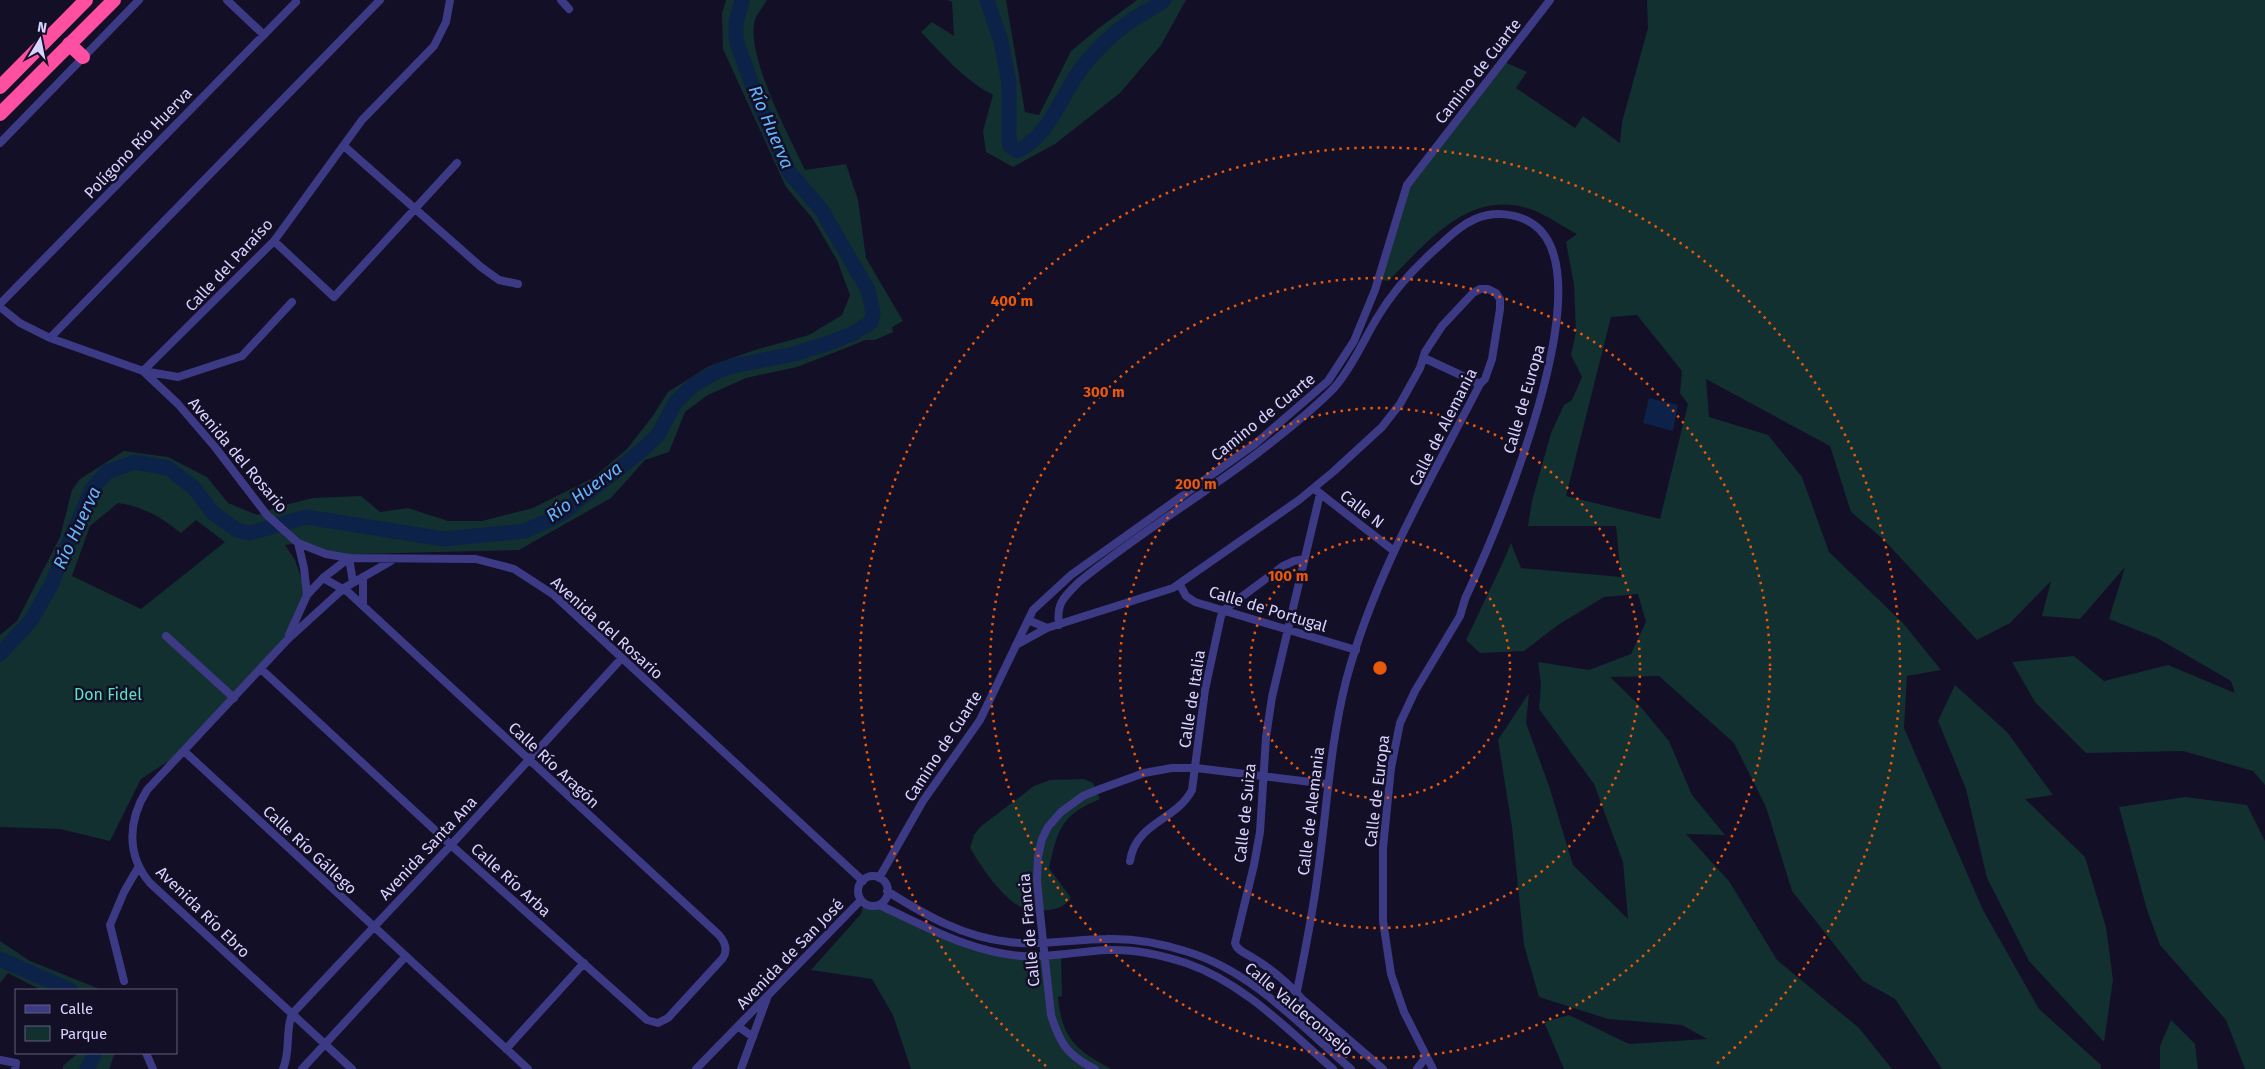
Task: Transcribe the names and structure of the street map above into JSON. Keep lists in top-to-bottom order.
{
  "streets": {
    "street": [
      "Camino de Cuarte",
      "Polígono Río Huerva",
      "Calle del Paraíso",
      "Calle de Europa",
      "Calle de Alemania",
      "Avenida del Rosario",
      "Calle N",
      "Calle de Portugal",
      "Calle de Italia",
      "Calle Río Aragón",
      "Calle de Suiza",
      "Avenida Santa Ana",
      "Calle Río Gállego",
      "Calle Río Arba",
      "Avenida Río Ebro",
      "Calle de Francia",
      "Avenida de San José",
      "Calle Valdeconsejo"
    ]
  },
  "crossings": [
    ["Camino de Cuarte", "Calle de Alemania"],
    ["Camino de Cuarte", "Avenida del Rosario"],
    ["Camino de Cuarte", "Avenida de San José"],
    ["Camino de Cuarte", "Calle Valdeconsejo"],
    ["Polígono Río Huerva", "Avenida del Rosario"],
    ["Calle del Paraíso", "Avenida del Rosario"],
    ["Calle de Europa", "Calle de Alemania"],
    ["Calle de Alemania", "Calle N"],
    ["Calle de Alemania", "Calle de Portugal"],
    ["Calle de Alemania", "Calle de Suiza"],
    ["Calle de Alemania", "Calle de Francia"],
    ["Avenida del Rosario", "Avenida Santa Ana"],
    ["Avenida del Rosario", "Avenida Río Ebro"],
    ["Avenida del Rosario", "Avenida de San José"],
    ["Avenida del Rosario", "Calle Valdeconsejo"],
    ["Calle N", "Calle de Suiza"],
    ["Calle de Portugal", "Calle de Italia"],
    ["Calle de Portugal", "Calle de Suiza"],
    ["Calle de Italia", "Calle de Francia"],
    ["Calle Río Aragón", "Avenida Santa Ana"],
    ["Calle Río Aragón", "Calle Río Arba"],
    ["Calle Río Aragón", "Avenida Río Ebro"],
    ["Calle de Suiza", "Calle de Francia"],
    ["Avenida Santa Ana", "Calle Río Gállego"],
    ["Avenida Santa Ana", "Calle Río Arba"],
    ["Avenida Santa Ana", "Avenida Río Ebro"],
    ["Calle Río Gállego", "Avenida Río Ebro"],
    ["Calle Río Arba", "Avenida Río Ebro"],
    ["Avenida de San José", "Calle Valdeconsejo"]
  ],
  "water": ["Río Huerva"],
  "parks": ["Don Fidel"],
  "legend": ["Calle", "Parque"],
  "north": "top",
  "rings": [
    "400 m",
    "300 m",
    "200 m",
    "100 m"
  ]
}
